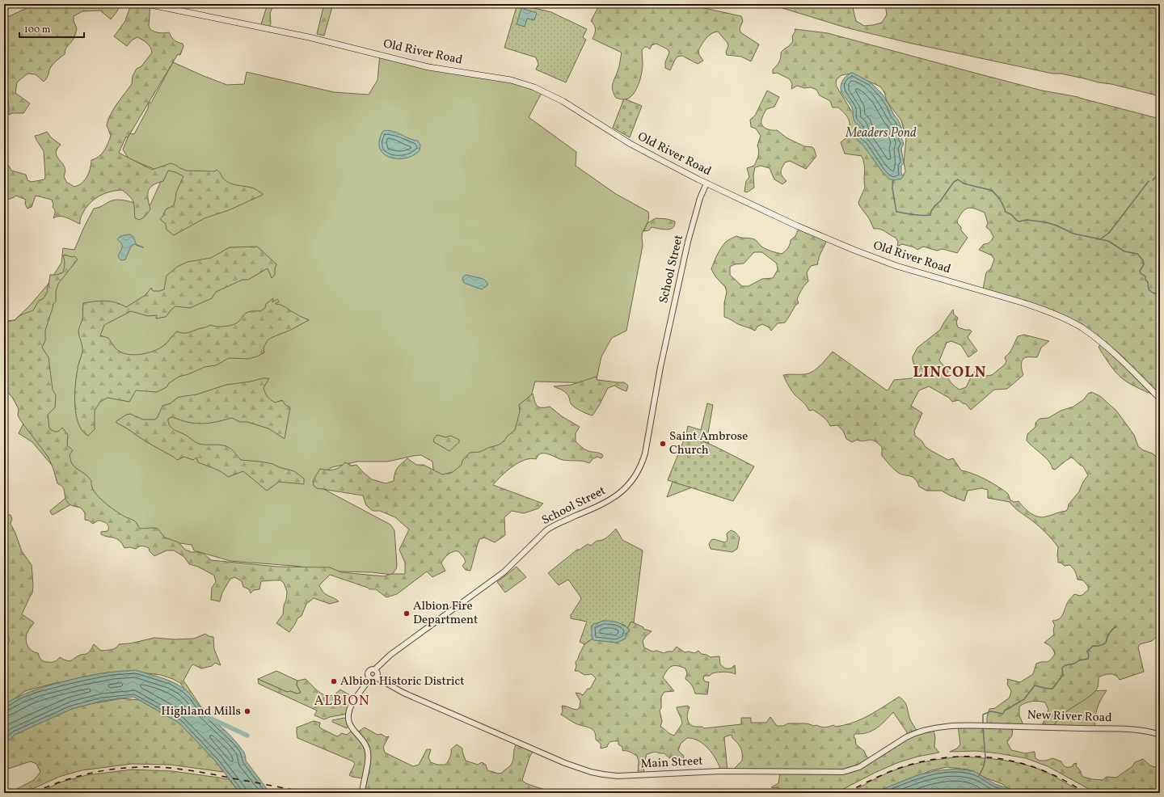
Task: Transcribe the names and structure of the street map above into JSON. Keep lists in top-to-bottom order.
{
  "streets": {
    "main road": ["Old River Road"],
    "street": ["School Street", "New River Road", "Main Street"]
  },
  "crossings": [
    ["Old River Road", "School Street"],
    ["School Street", "Main Street"],
    ["New River Road", "Main Street"]
  ],
  "districts": ["LINCOLN", "ALBION"],
  "water": ["Meaders Pond"],
  "places": [
    "Saint Ambrose Church",
    "Albion Fire Department",
    "Albion Historic District",
    "Highland Mills"
  ],
  "scale_bar": "100 m"
}
